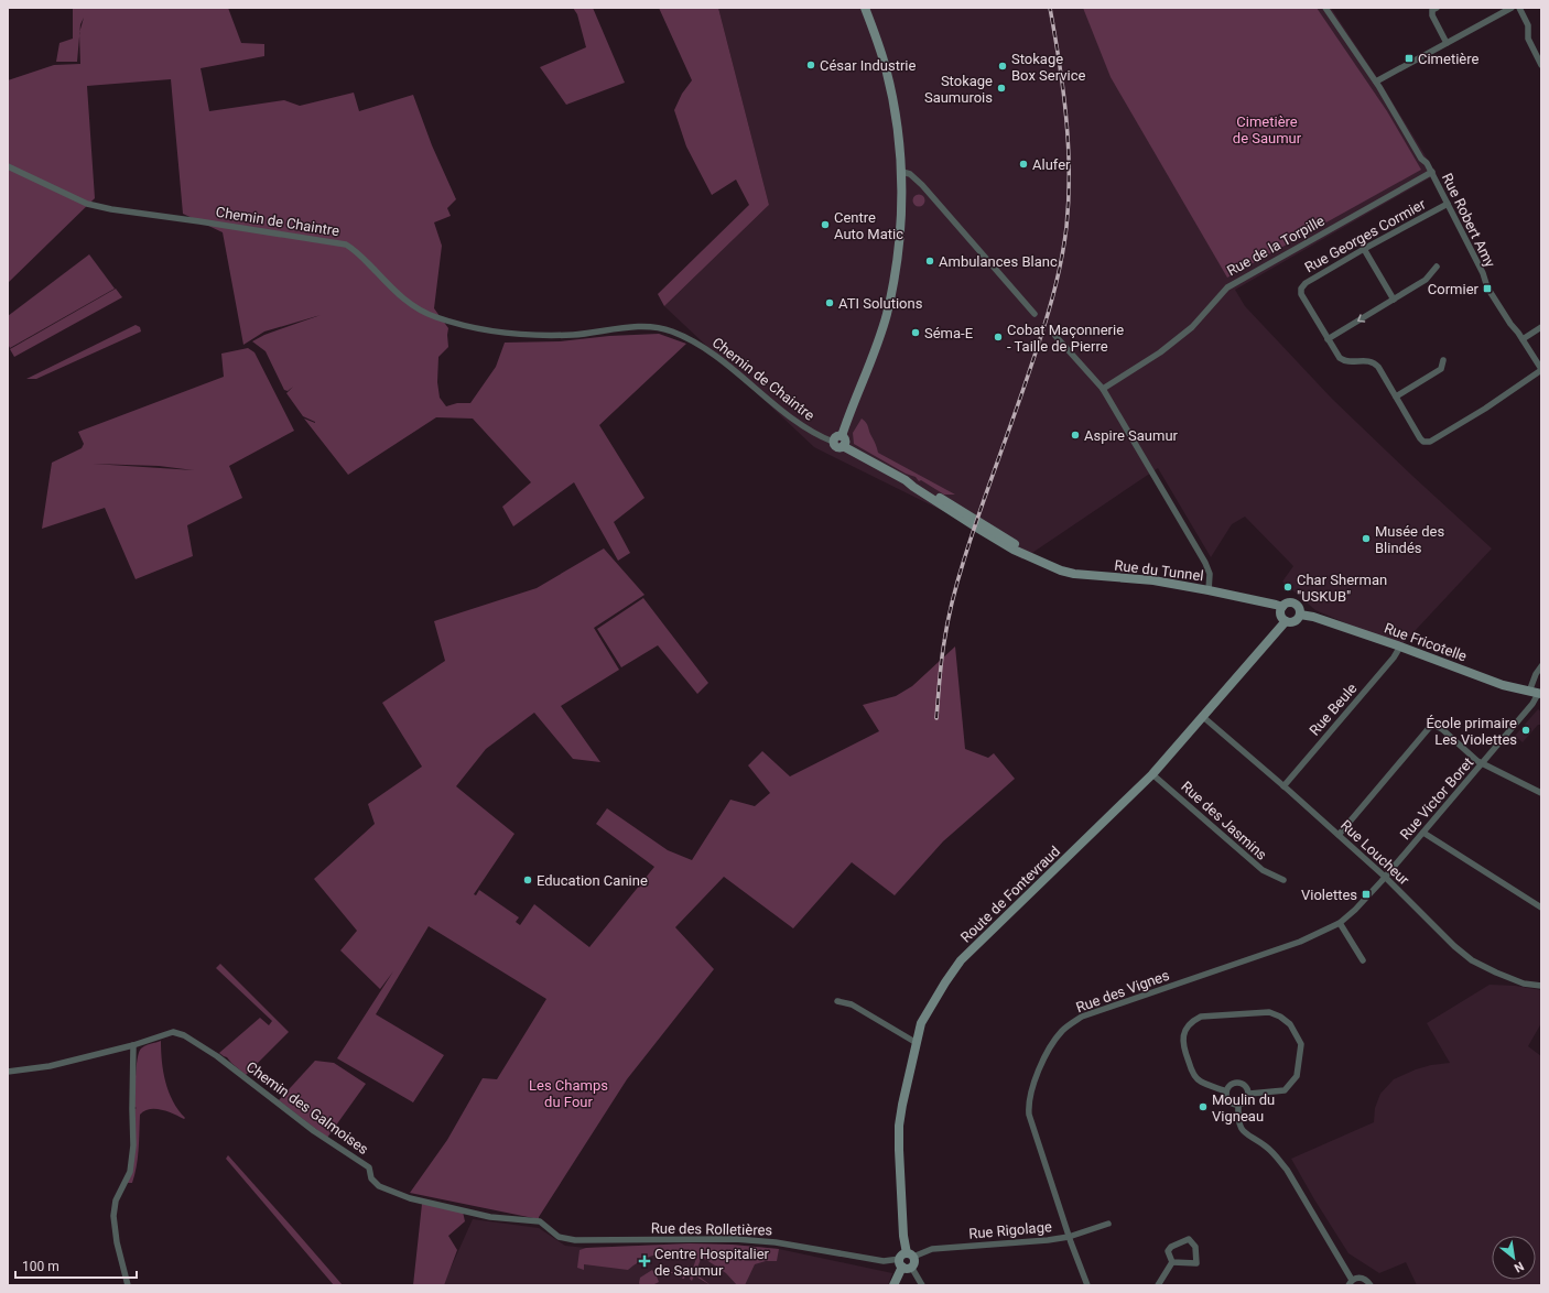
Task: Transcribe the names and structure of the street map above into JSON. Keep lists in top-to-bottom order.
{
  "streets": {
    "street": [
      "Rue Robert Amy",
      "Chemin de Chaintre",
      "Rue Georges Cormier",
      "Rue de la Torpille",
      "Rue du Tunnel",
      "Rue Fricotelle",
      "Rue Beule",
      "Rue Victor Boret",
      "Rue des Jasmins",
      "Rue Loucheur",
      "Route de Fontevraud",
      "Rue des Vignes",
      "Chemin des Galmoises",
      "Rue des Rolletières",
      "Rue Rigolage"
    ]
  },
  "crossings": [
    ["Rue Robert Amy", "Rue Georges Cormier"],
    ["Rue Robert Amy", "Rue de la Torpille"],
    ["Chemin de Chaintre", "Rue du Tunnel"],
    ["Rue du Tunnel", "Rue Fricotelle"],
    ["Rue du Tunnel", "Route de Fontevraud"],
    ["Rue Fricotelle", "Rue Beule"],
    ["Rue Fricotelle", "Rue Victor Boret"],
    ["Rue Fricotelle", "Route de Fontevraud"],
    ["Rue Beule", "Rue Loucheur"],
    ["Rue Victor Boret", "Rue Loucheur"],
    ["Rue Victor Boret", "Rue des Vignes"],
    ["Rue des Jasmins", "Route de Fontevraud"],
    ["Rue Loucheur", "Route de Fontevraud"],
    ["Rue Loucheur", "Rue des Vignes"],
    ["Route de Fontevraud", "Rue des Rolletières"],
    ["Route de Fontevraud", "Rue Rigolage"],
    ["Rue des Vignes", "Rue Rigolage"],
    ["Chemin des Galmoises", "Rue des Rolletières"],
    ["Rue des Rolletières", "Rue Rigolage"]
  ],
  "parks": ["Cimetière de Saumur", "Les Champs du Four"],
  "places": {
    "transit": ["Cimetière", "Cormier", "Violettes"],
    "other": [
      "César Industrie",
      "Stokage Box Service",
      "Stokage Saumurois",
      "Alufer",
      "Centre Auto Matic",
      "Ambulances Blanc",
      "ATI Solutions",
      "Séma-E",
      "Cobat Maçonnerie - Taille de Pierre",
      "Aspire Saumur",
      "Musée des Blindés",
      "Char Sherman \"USKUB\"",
      "École primaire Les Violettes",
      "Education Canine",
      "Moulin du Vigneau"
    ],
    "health": ["Centre Hospitalier de Saumur"]
  },
  "scale_bar": "100 m",
  "north": "bottom right"
}
